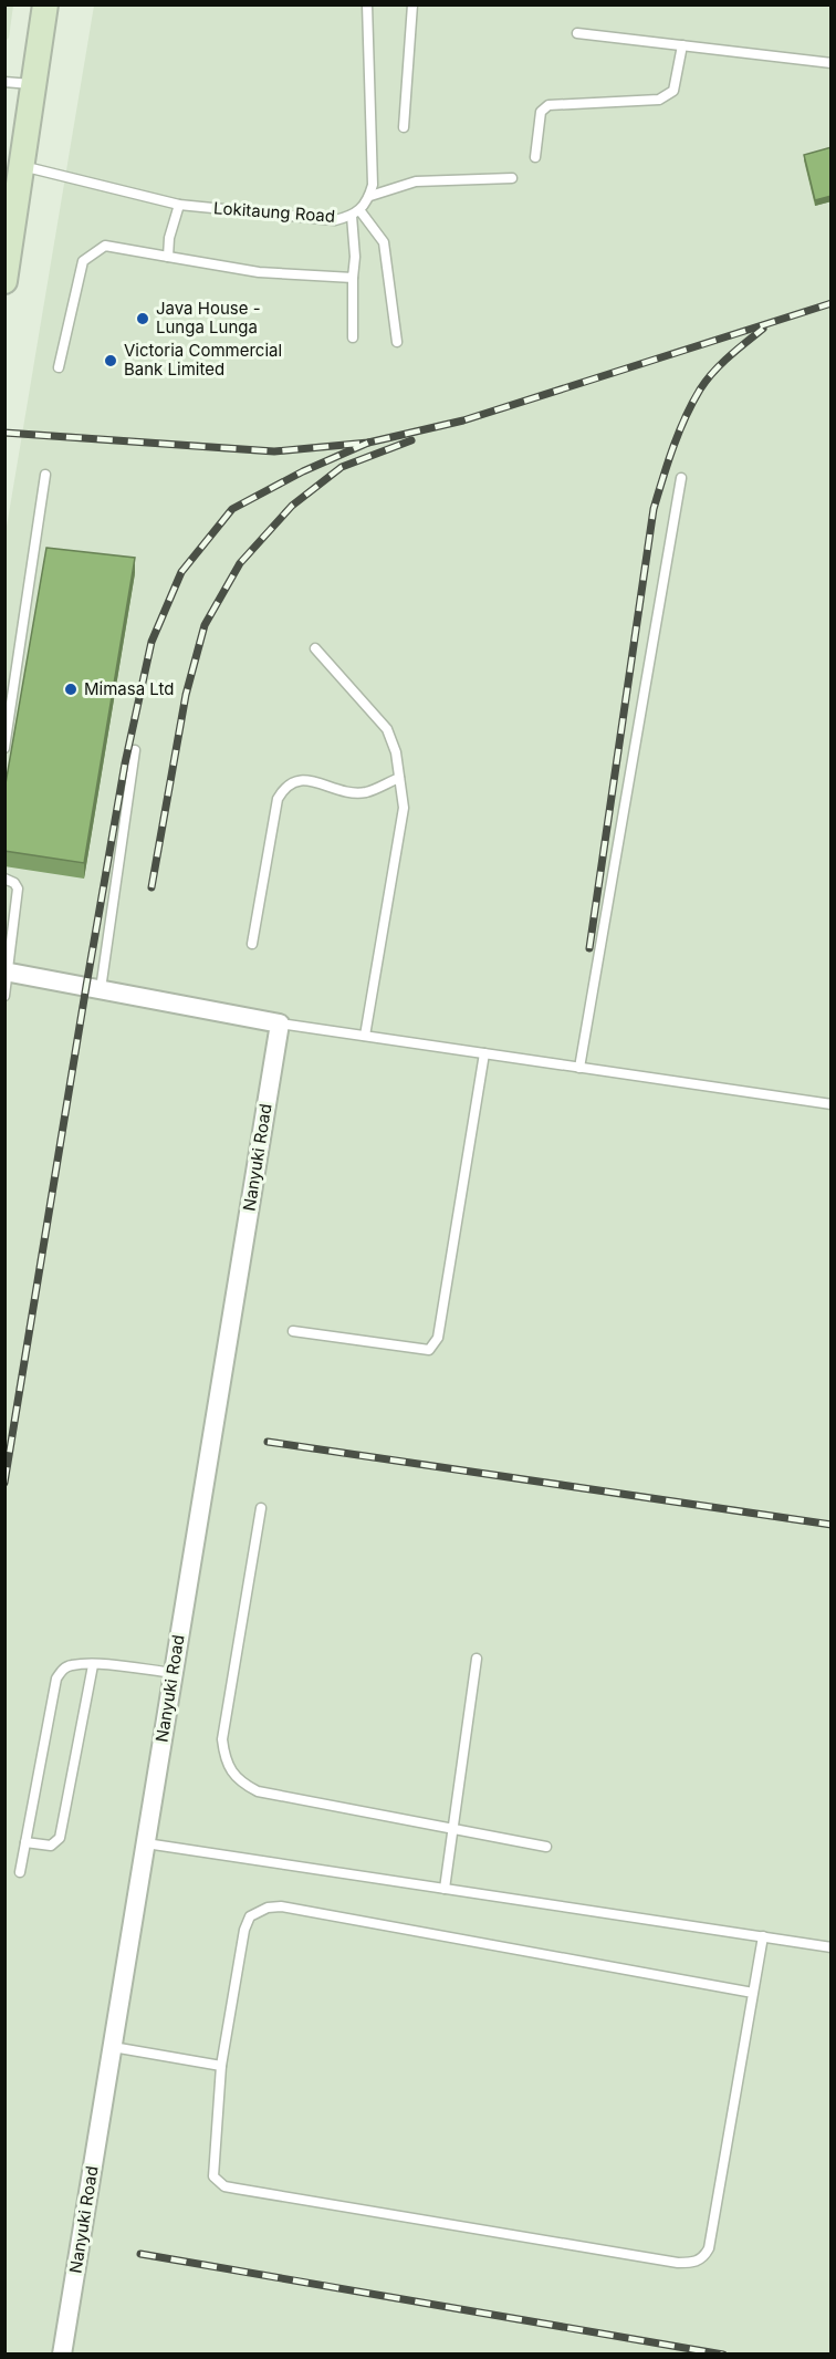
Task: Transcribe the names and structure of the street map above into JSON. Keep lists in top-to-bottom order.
{
  "streets": {
    "street": ["Nanyuki Road"],
    "lane": ["Lokitaung Road"]
  },
  "places": ["Java House - Lunga Lunga", "Victoria Commercial Bank Limited", "Mimasa Ltd"]
}
